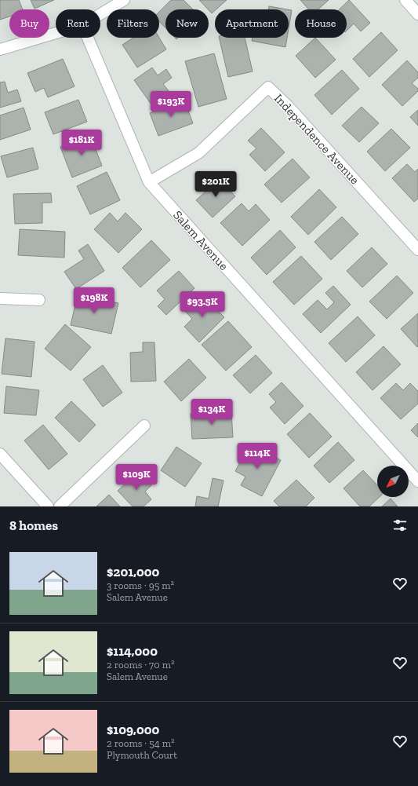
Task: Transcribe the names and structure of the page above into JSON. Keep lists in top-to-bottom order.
{
  "streets": {
    "street": ["Independence Avenue", "Salem Avenue"]
  },
  "crossings": [
    ["Independence Avenue", "Salem Avenue"]
  ],
  "north": "bottom left",
  "page": {
    "chip": [
      "Buy",
      "Rent",
      "Filters",
      "New",
      "Apartment",
      "House"
    ],
    "price": [
      "$193K",
      "$181K",
      "$201K",
      "$198K",
      "$93.5K",
      "$134K",
      "$114K",
      "$109K"
    ],
    "heading": "8 homes",
    "list": [
      {
        "name": "$201,000",
        "note": "3 rooms · 95 m² · Salem Avenue"
      },
      {
        "name": "$114,000",
        "note": "2 rooms · 70 m² · Salem Avenue"
      },
      {
        "name": "$109,000",
        "note": "2 rooms · 54 m² · Plymouth Court"
      }
    ]
  }
}
